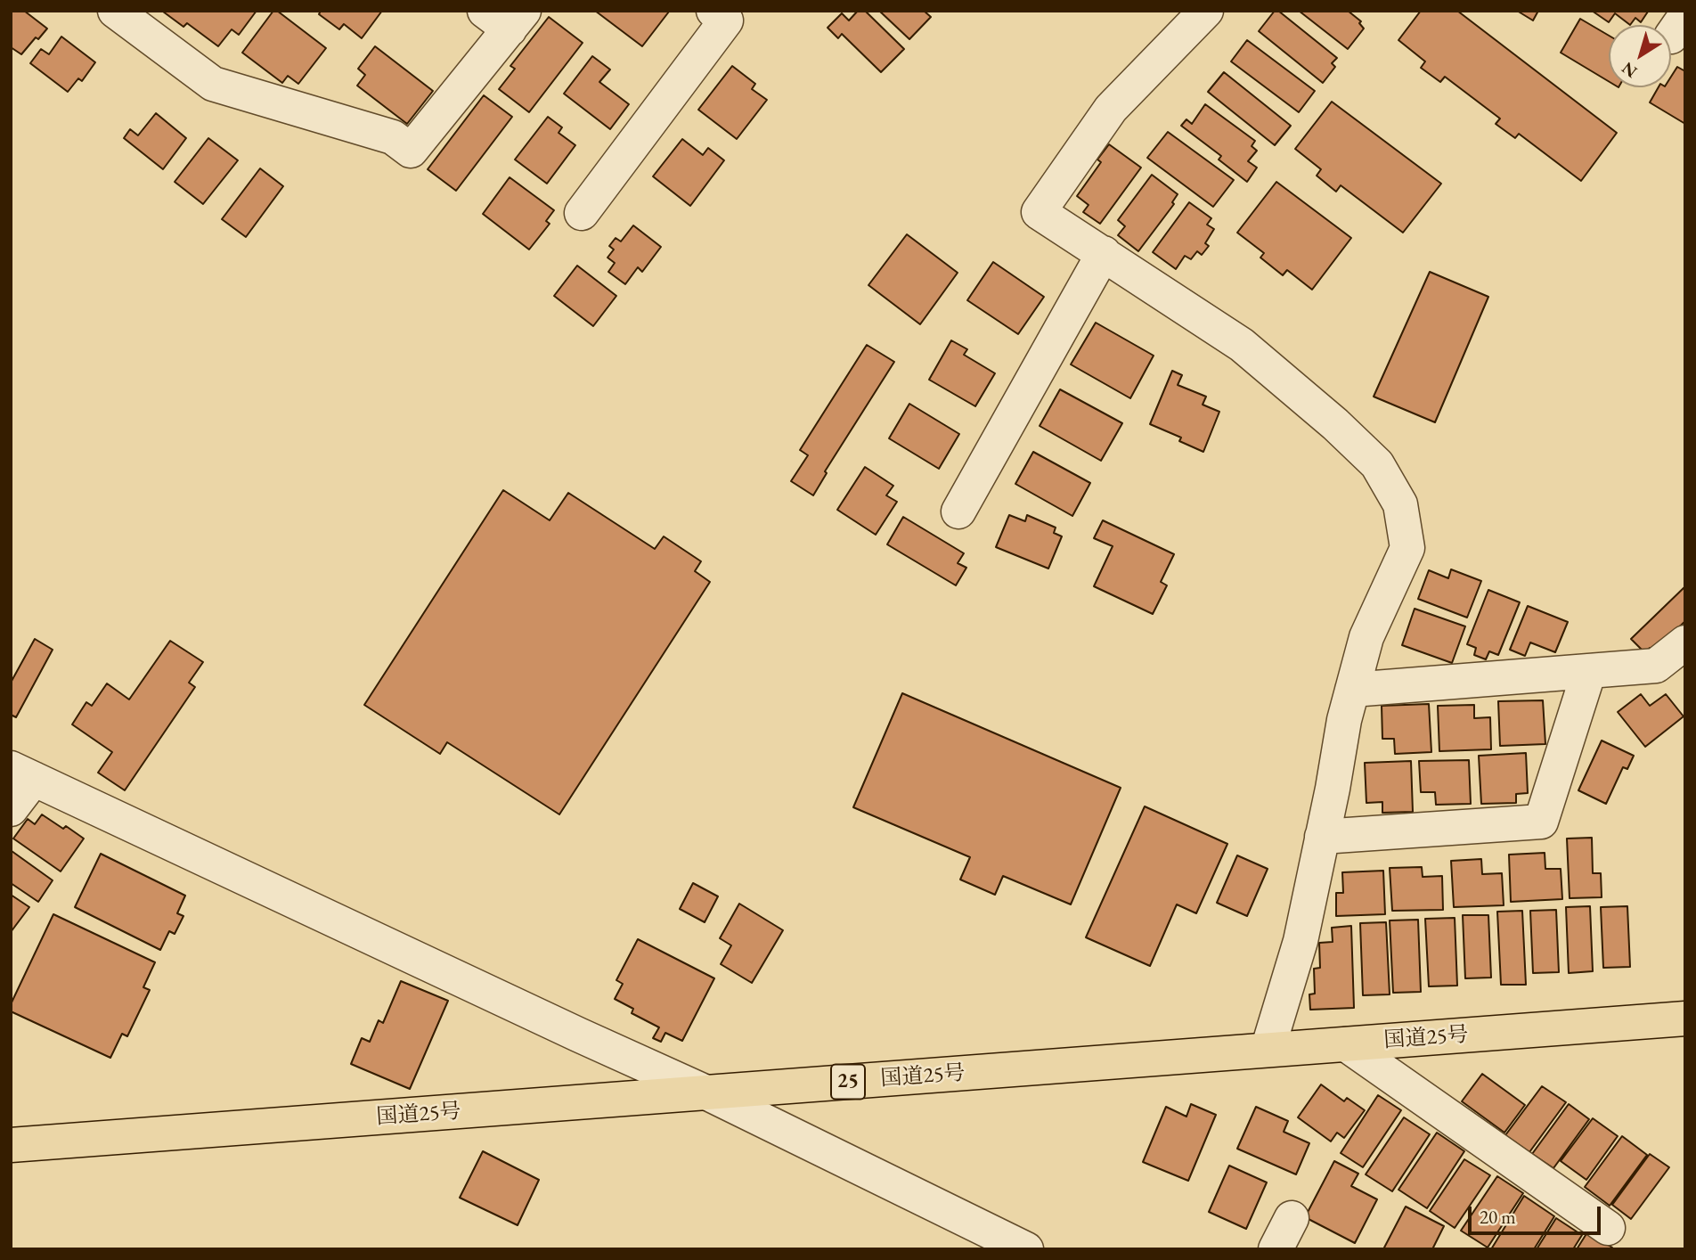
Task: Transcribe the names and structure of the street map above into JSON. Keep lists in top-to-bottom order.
{
  "streets": {
    "highway": ["国道25号", "25"]
  },
  "scale_bar": "20 m",
  "north": "bottom left"
}
